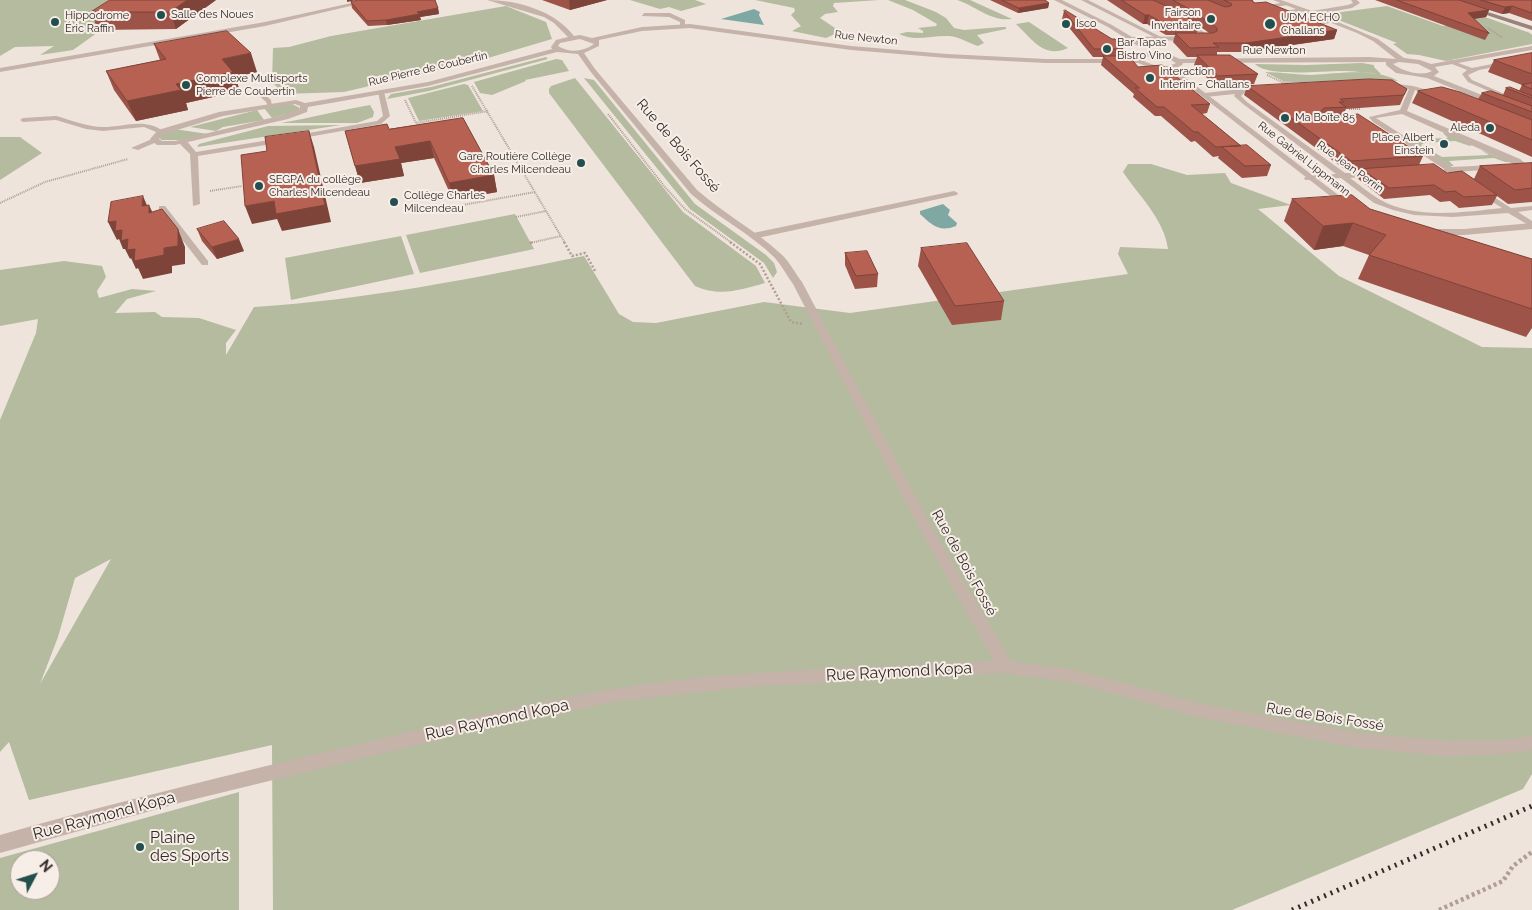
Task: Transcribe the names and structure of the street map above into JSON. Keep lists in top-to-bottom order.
{
  "streets": {
    "street": [
      "Rue Newton",
      "Rue Pierre de Coubertin",
      "Rue de Bois Fossé",
      "Rue Gabriel Lippmann",
      "Rue Raymond Kopa"
    ],
    "lane": ["Rue Jean Perrin"]
  },
  "crossings": [
    ["Rue Newton", "Rue Gabriel Lippmann"],
    ["Rue de Bois Fossé", "Rue Raymond Kopa"]
  ],
  "places": [
    "Salle des Noues",
    "Fairson Inventaire",
    "Hippodrome Éric Raffin",
    "Isco",
    "UDM ECHO Challans",
    "Bar Tapas Bistro Vino",
    "Interaction Interim - Challans",
    "Complexe Multisports Pierre de Coubertin",
    "Ma Boîte 85",
    "Aleda",
    "Place Albert Einstein",
    "Gare Routière Collège Charles Milcendeau",
    "SEGPA du collège Charles Milcendeau",
    "Collège Charles Milcendeau",
    "Plaine des Sports"
  ],
  "north": "top right"
}
